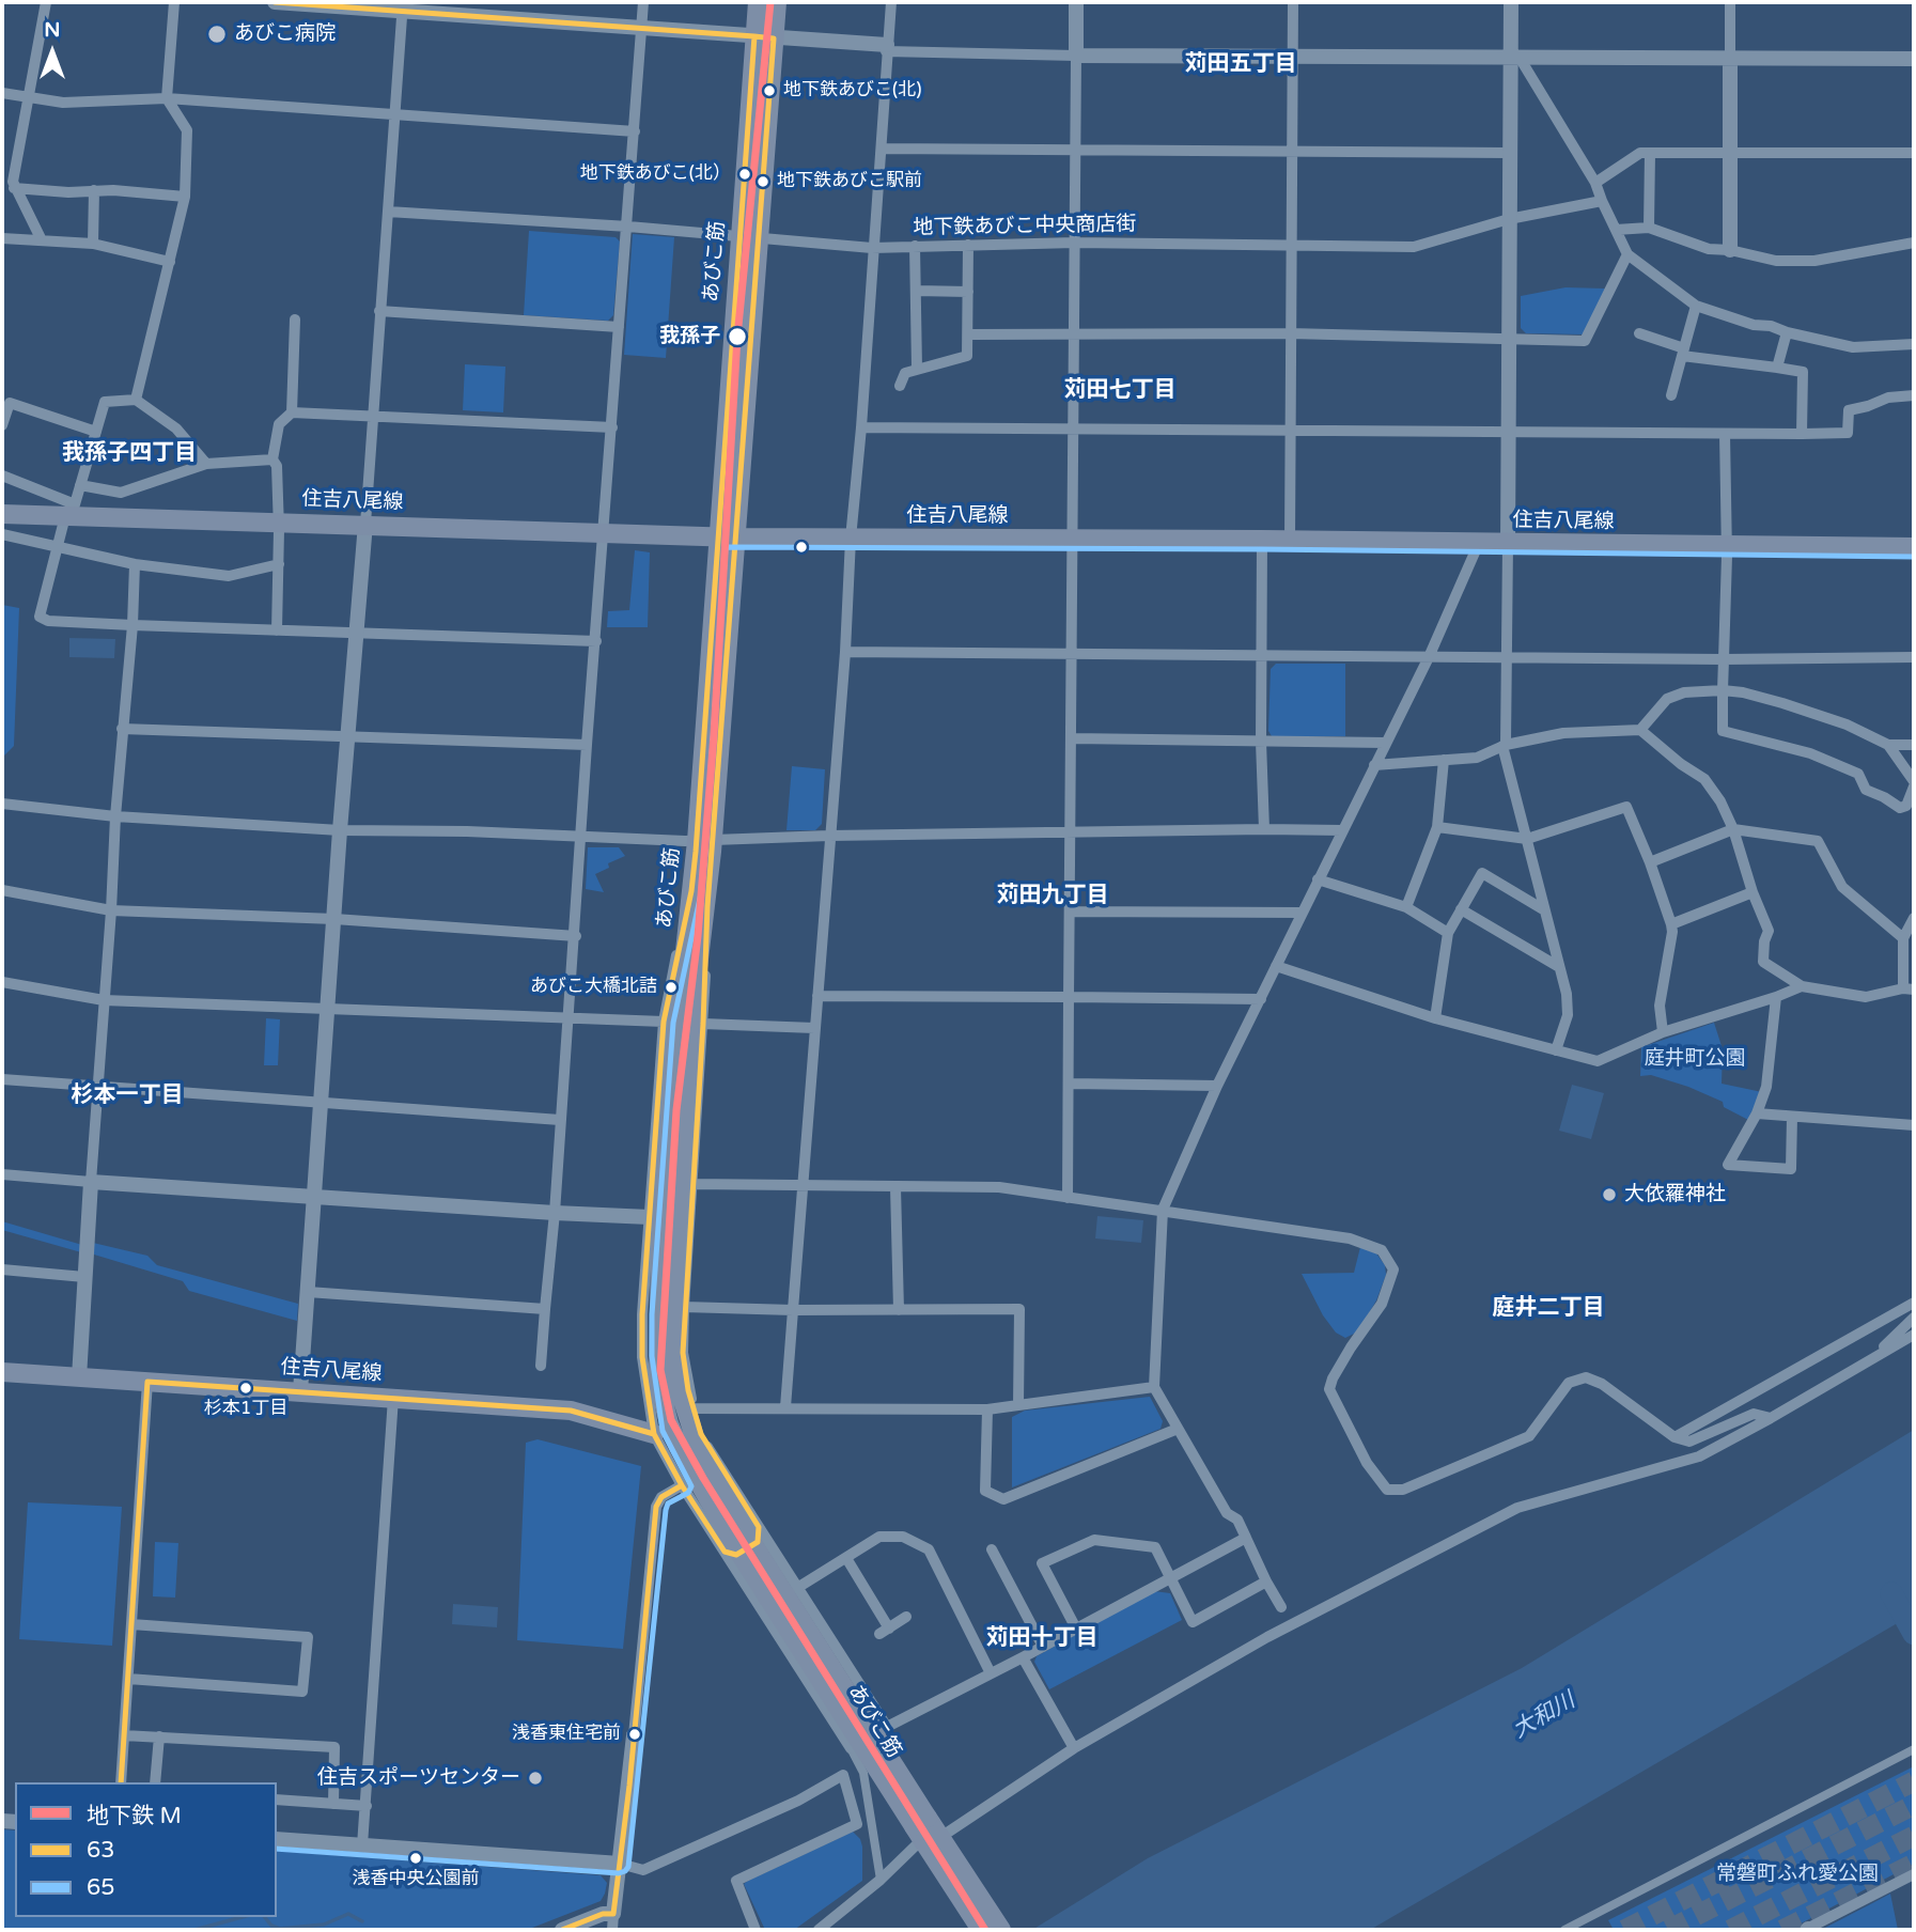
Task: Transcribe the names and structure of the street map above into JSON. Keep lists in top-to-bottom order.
{
  "streets": {
    "main road": ["あびこ筋", "住吉八尾線"],
    "street": ["地下鉄あびこ中央商店街"]
  },
  "crossings": [
    ["地下鉄あびこ中央商店街", "あびこ筋"],
    ["あびこ筋", "住吉八尾線"]
  ],
  "districts": [
    "苅田五丁目",
    "苅田七丁目",
    "我孫子四丁目",
    "苅田九丁目",
    "杉本一丁目",
    "庭井二丁目",
    "苅田十丁目"
  ],
  "water": ["大和川"],
  "parks": ["庭井町公園", "常磐町ふれ愛公園"],
  "places": [
    "あびこ病院",
    "地下鉄あびこ(北)",
    "地下鉄あびこ(北）",
    "地下鉄あびこ駅前",
    "我孫子",
    "あびこ大橋北詰",
    "大依羅神社",
    "杉本1丁目",
    "浅香東住宅前",
    "住吉スポーツセンター",
    "浅香中央公園前"
  ],
  "lines": ["metro line M", "transit line 63", "transit line 65"],
  "legend": ["地下鉄 M", "63", "65"],
  "north": "top"
}
